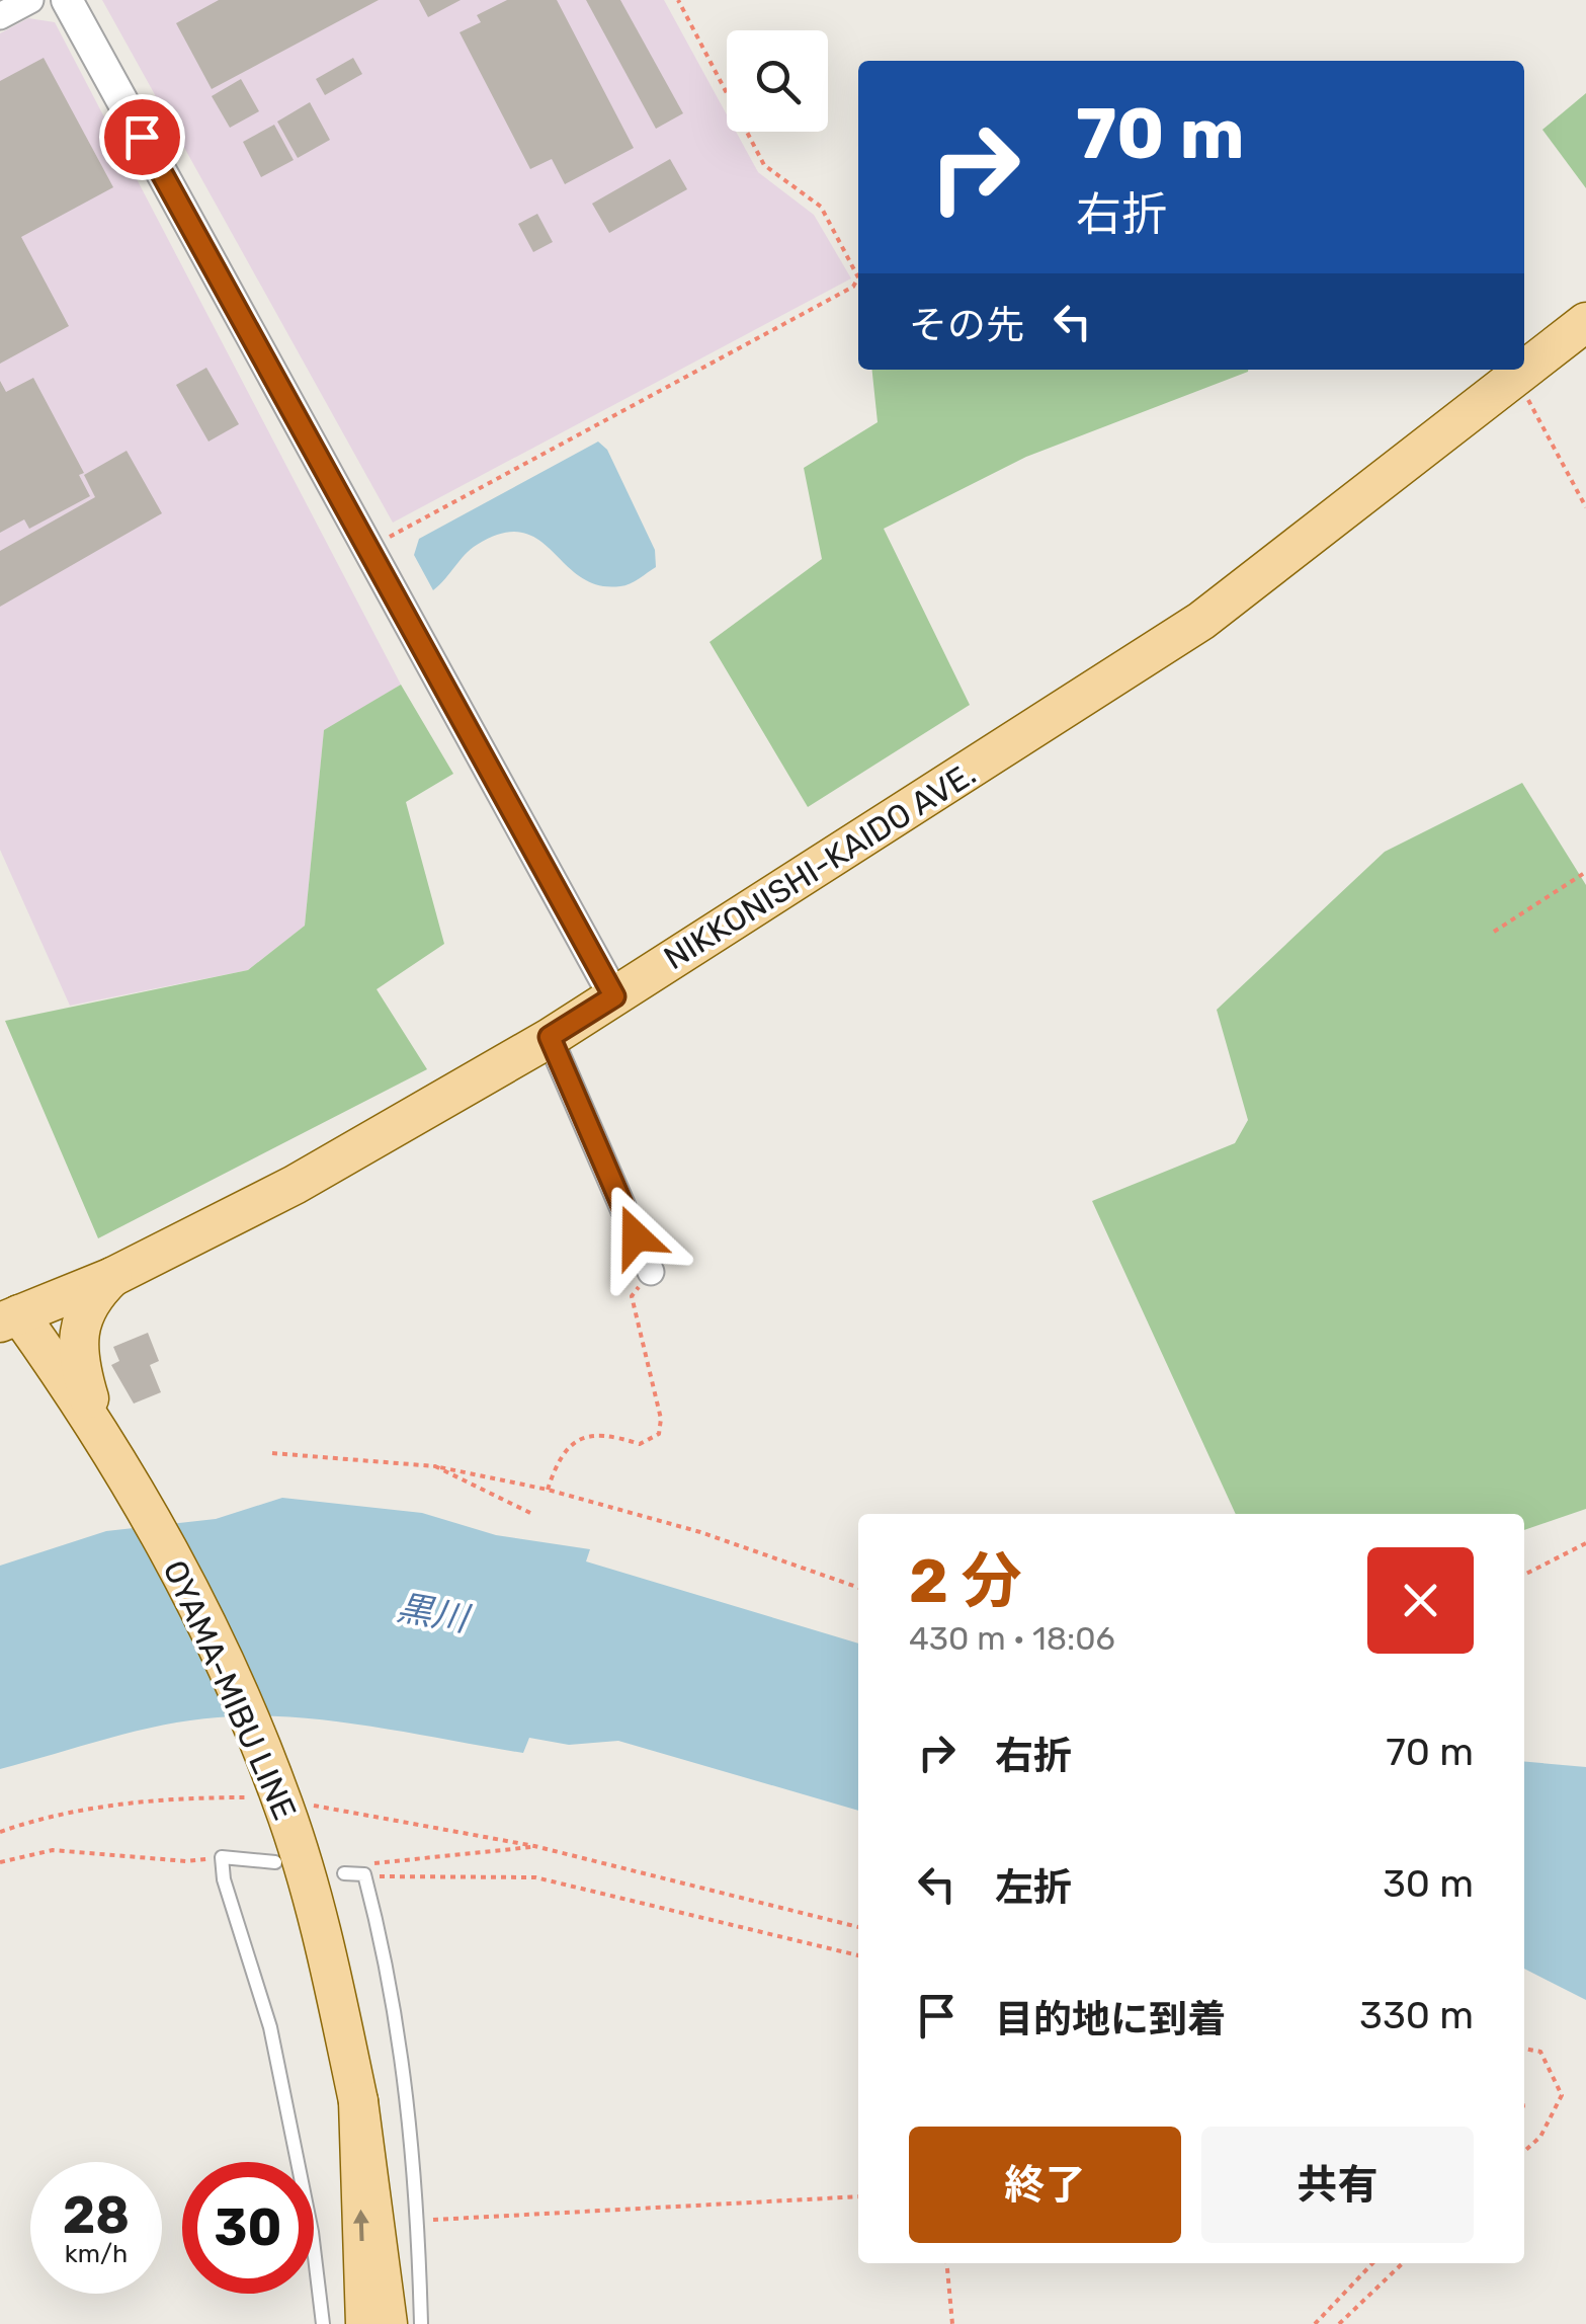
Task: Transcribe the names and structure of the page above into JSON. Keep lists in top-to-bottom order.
{
  "streets": {
    "main road": ["NIKKONISHI-KAIDO AVE.", "OYAMA-MIBU LINE"]
  },
  "crossings": [
    ["NIKKONISHI-KAIDO AVE.", "OYAMA-MIBU LINE"]
  ],
  "water": ["黒川"],
  "page": {
    "turn": ["70 m", "右折"],
    "then": "その先",
    "heading": ["2 分", "430 m · 18:06"],
    "list": [
      {
        "name": "右折",
        "value": "70 m"
      },
      {
        "name": "左折",
        "value": "30 m"
      },
      {
        "name": "目的地に到着",
        "value": "330 m"
      }
    ],
    "buttons": ["終了", "共有"],
    "speed": "28 km/h",
    "limit": "30"
  }
}
